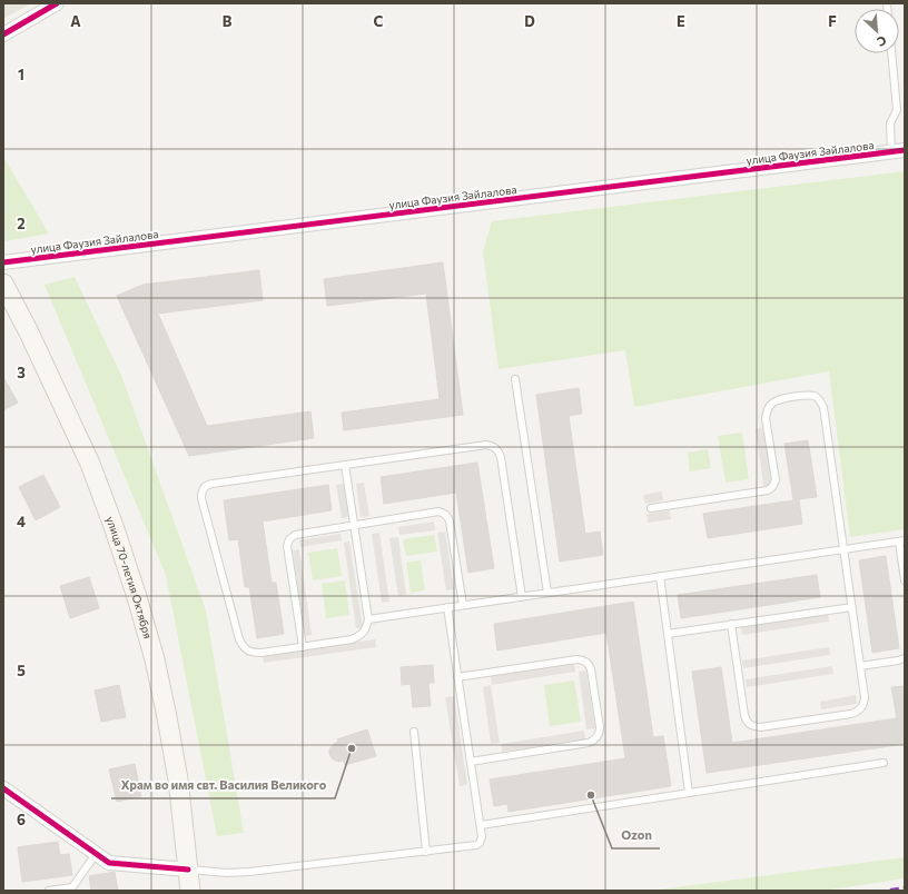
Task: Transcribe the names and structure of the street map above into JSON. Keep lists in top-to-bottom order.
{
  "streets": {
    "main road": ["улица 70-летия Октября"],
    "street": ["улица Фаузия Зайлалова"]
  },
  "places": ["Храм во имя свт. Василия Великого", "Ozon"],
  "north": "bottom right",
  "grid": {
    "columns": [
      "A",
      "B",
      "C",
      "D",
      "E",
      "F"
    ],
    "rows": [
      "1",
      "2",
      "3",
      "4",
      "5",
      "6"
    ]
  }
}
